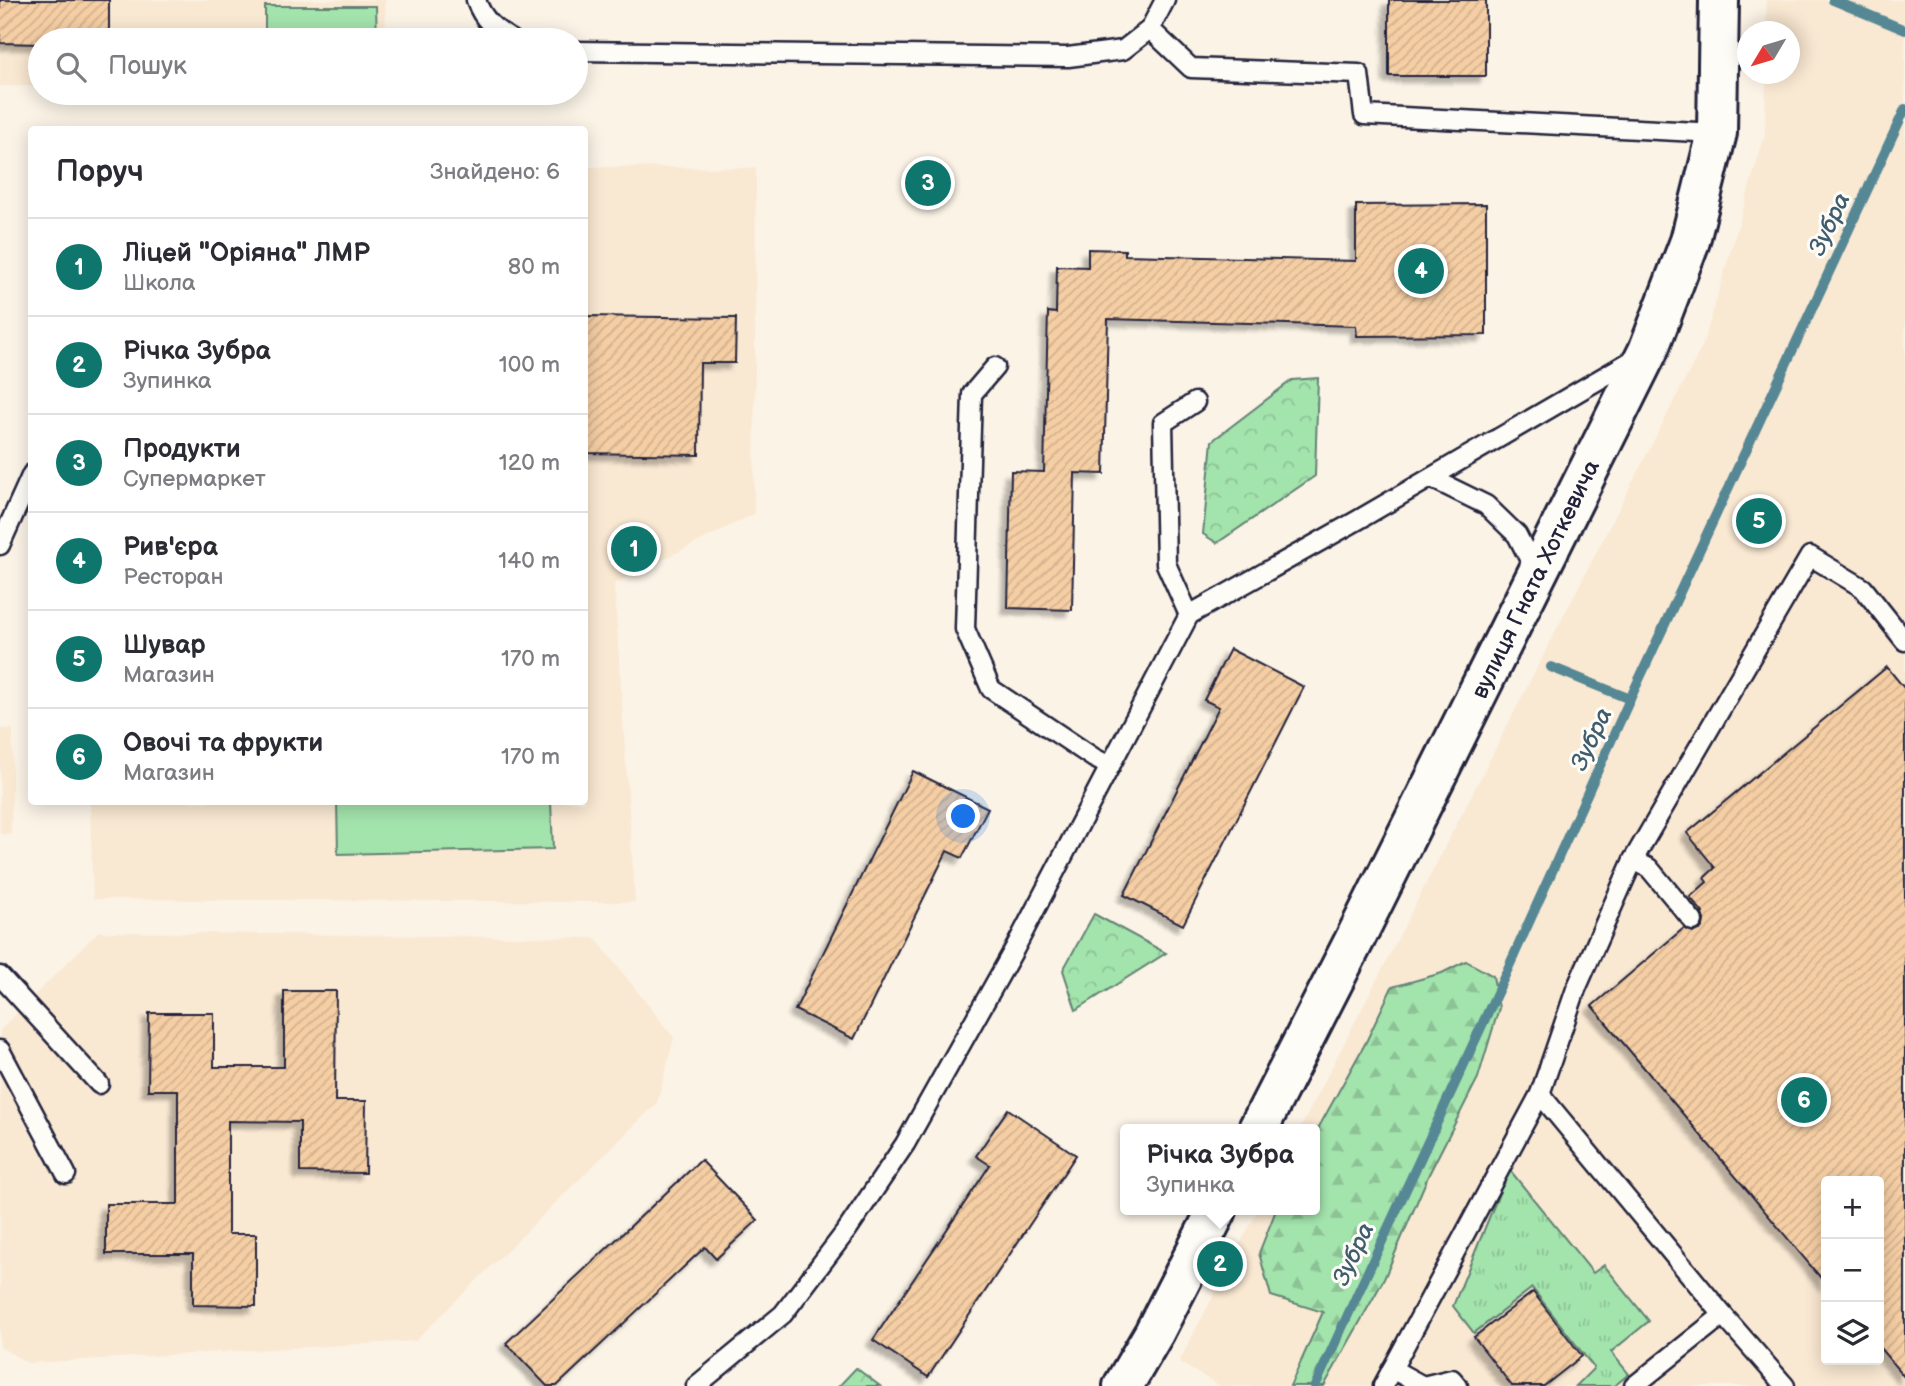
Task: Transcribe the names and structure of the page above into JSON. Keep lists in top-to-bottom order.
{
  "streets": {
    "street": ["вулиця Гната Хоткевича"]
  },
  "water": ["Зубра"],
  "north": "bottom left",
  "page": {
    "search": "Пошук",
    "heading": ["Поруч", "Знайдено: 6"],
    "pins": [
      "3",
      "4",
      "5",
      "1",
      "6",
      "2"
    ],
    "list": [
      {
        "mark": "1",
        "name": "Ліцей \"Оріяна\" ЛМР",
        "note": "Школа",
        "value": "80 m"
      },
      {
        "mark": "2",
        "name": "Річка Зубра",
        "note": "Зупинка",
        "value": "100 m"
      },
      {
        "mark": "3",
        "name": "Продукти",
        "note": "Супермаркет",
        "value": "120 m"
      },
      {
        "mark": "4",
        "name": "Рив'єра",
        "note": "Ресторан",
        "value": "140 m"
      },
      {
        "mark": "5",
        "name": "Шувар",
        "note": "Магазин",
        "value": "170 m"
      },
      {
        "mark": "6",
        "name": "Овочі та фрукти",
        "note": "Магазин",
        "value": "170 m"
      }
    ],
    "popup": ["Річка Зубра", "Зупинка"],
    "map_buttons": ["+", "−"]
  }
}
